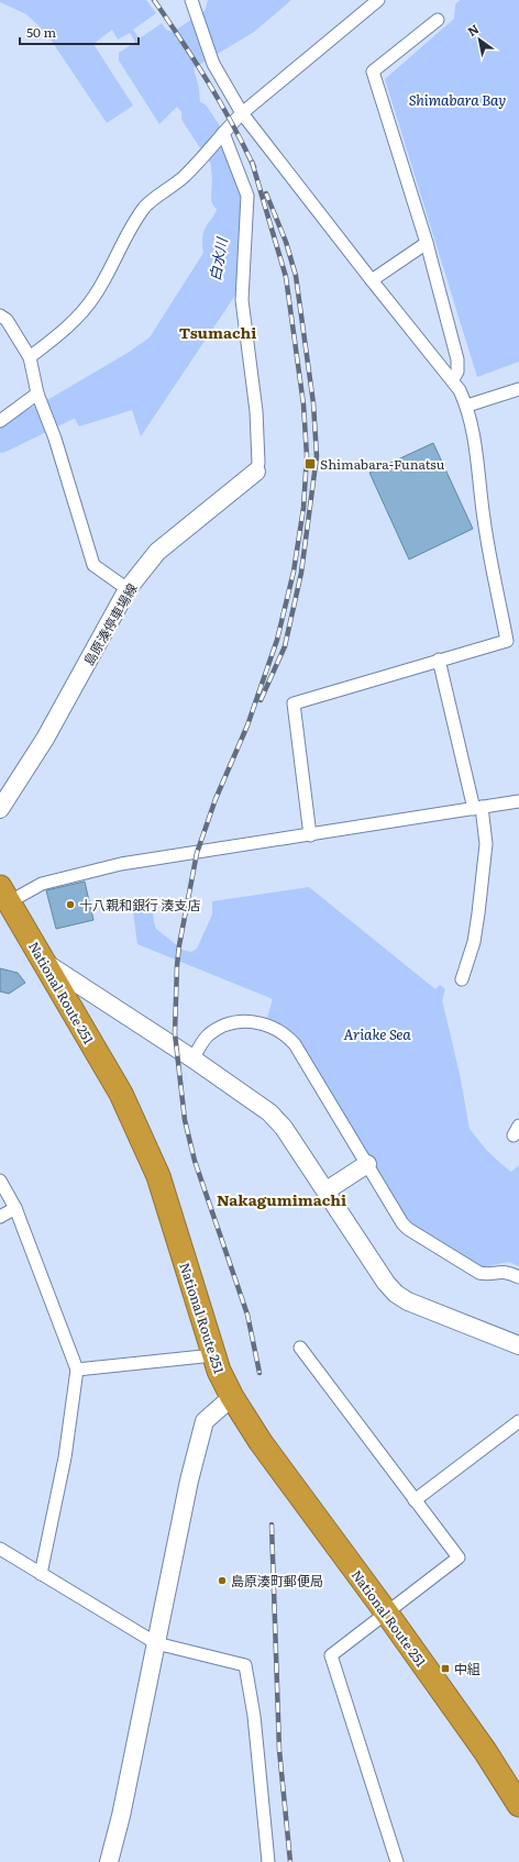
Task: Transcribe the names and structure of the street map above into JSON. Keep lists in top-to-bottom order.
{
  "streets": {
    "highway": ["National Route 251"],
    "street": ["島原湊停車場線"]
  },
  "districts": ["Tsumachi", "Nakagumimachi"],
  "water": ["Shimabara Bay", "白水川", "Ariake Sea"],
  "places": {
    "transit": ["Shimabara-Funatsu", "中組"],
    "other": ["十八親和銀行 湊支店", "島原湊町郵便局"]
  },
  "scale_bar": "50 m",
  "north": "top left"
}
